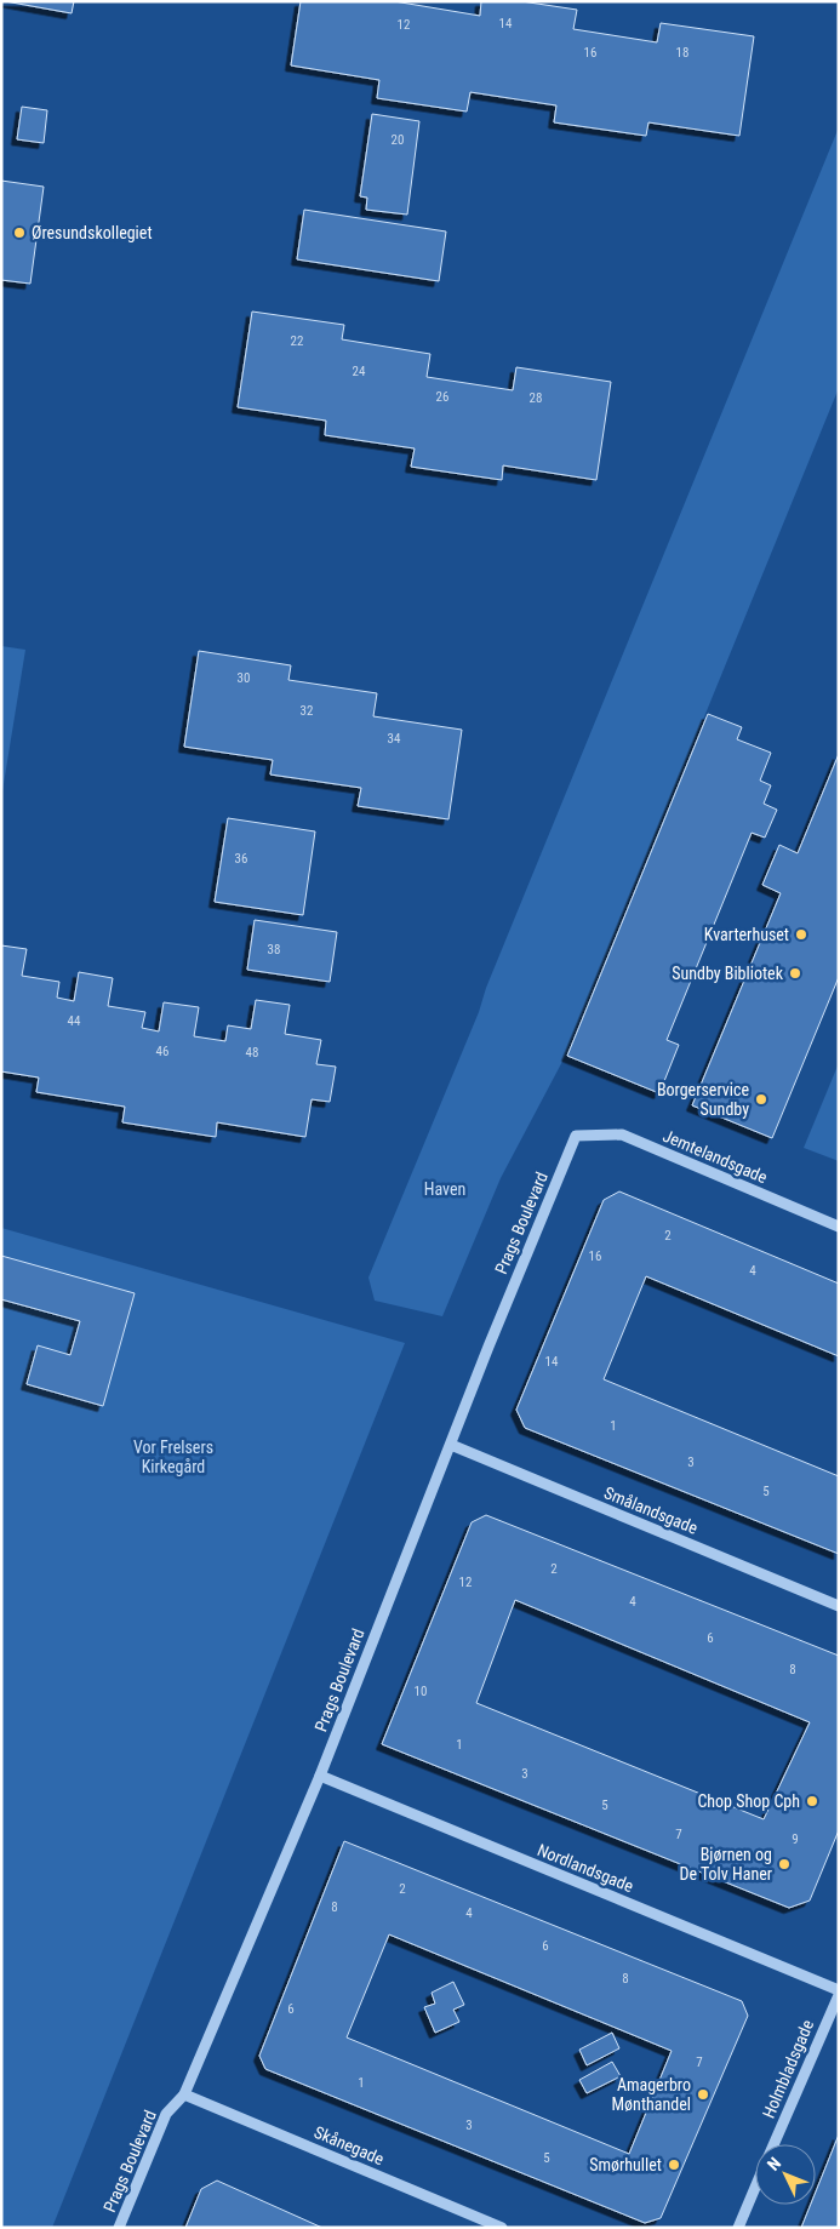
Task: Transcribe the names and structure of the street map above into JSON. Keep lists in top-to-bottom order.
{
  "streets": {
    "street": [
      "Jemtelandsgade",
      "Prags Boulevard",
      "Smålandsgade",
      "Nordlandsgade",
      "Holmbladsgade",
      "Skånegade"
    ]
  },
  "crossings": [
    ["Jemtelandsgade", "Prags Boulevard"],
    ["Prags Boulevard", "Smålandsgade"],
    ["Prags Boulevard", "Nordlandsgade"],
    ["Prags Boulevard", "Skånegade"],
    ["Nordlandsgade", "Holmbladsgade"]
  ],
  "parks": ["Haven", "Vor Frelsers Kirkegård"],
  "places": [
    "Øresundskollegiet",
    "Kvarterhuset",
    "Sundby Bibliotek",
    "Borgerservice Sundby",
    "Chop Shop Cph",
    "Bjørnen og De Tolv Haner",
    "Amagerbro Mønthandel",
    "Smørhullet"
  ],
  "house_numbers": [
    "14",
    "12",
    "16",
    "18",
    "20",
    "22",
    "24",
    "26",
    "28",
    "30",
    "32",
    "34",
    "36",
    "38",
    "44",
    "46",
    "48",
    "2",
    "16",
    "4",
    "14",
    "1",
    "3",
    "5",
    "2",
    "12",
    "4",
    "6",
    "8",
    "10",
    "1",
    "3",
    "5",
    "7",
    "9",
    "2",
    "8",
    "4",
    "6",
    "8",
    "6",
    "7",
    "1",
    "3",
    "5"
  ],
  "north": "top left"
}
